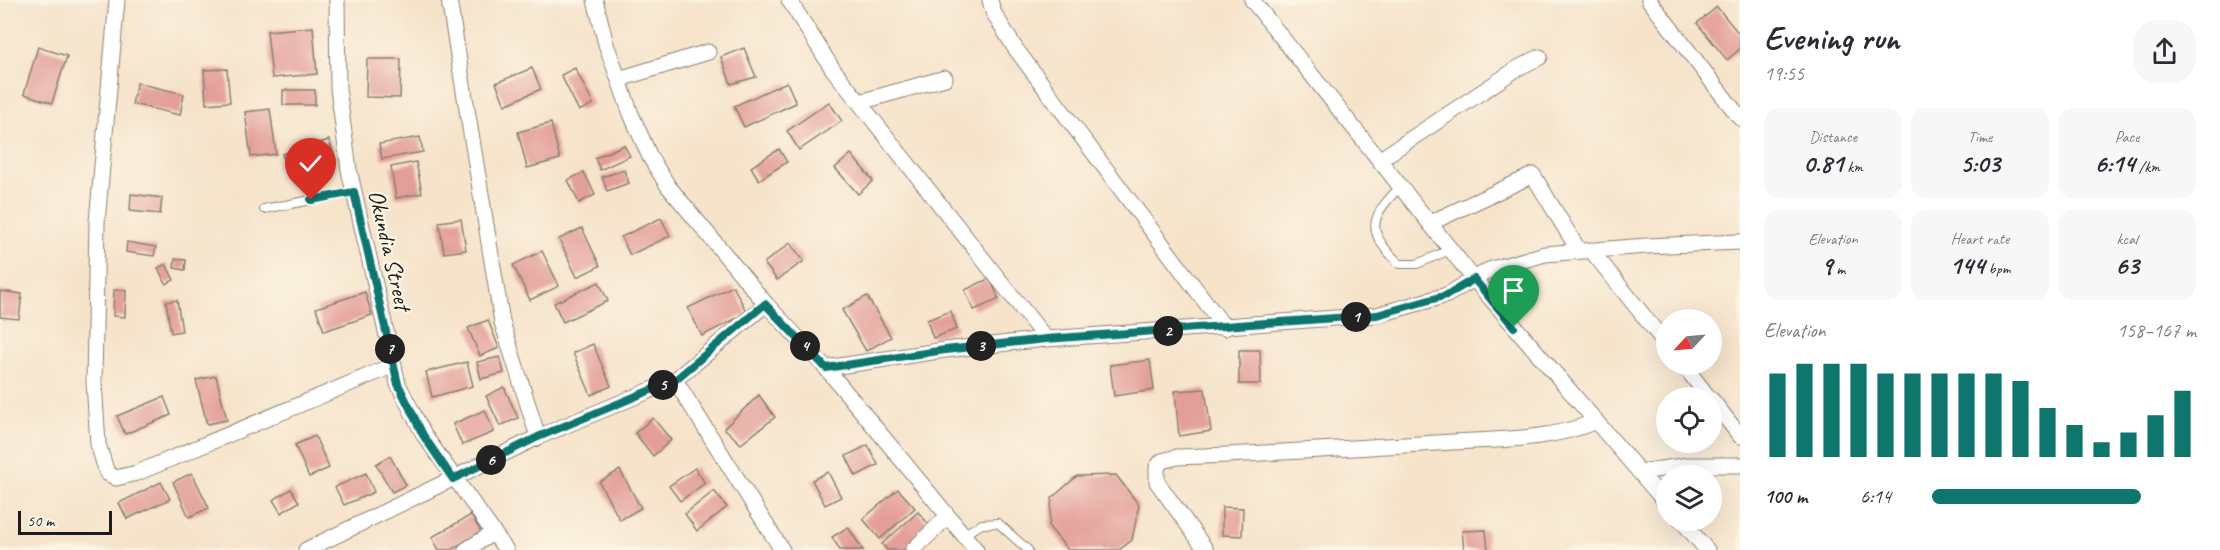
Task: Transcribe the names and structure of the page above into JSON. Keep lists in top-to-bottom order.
{
  "streets": {
    "street": ["Okundia Street"]
  },
  "scale_bar": "50 m",
  "north": "bottom left",
  "page": {
    "heading": ["Evening run", "19:55"],
    "stats": [
      ["Distance", "0.81 km"],
      ["Time", "5:03"],
      ["Pace", "6:14 /km"],
      ["Elevation", "9 m"],
      ["Heart rate", "144 bpm"],
      ["kcal", "63"]
    ],
    "pins": [
      "1",
      "2",
      "3",
      "4",
      "7",
      "5",
      "6"
    ],
    "chart": ["Elevation", "158–167 m"],
    "list": [
      {
        "name": "100 m",
        "note": "6:14"
      }
    ],
    "scale": "50 m"
  }
}
